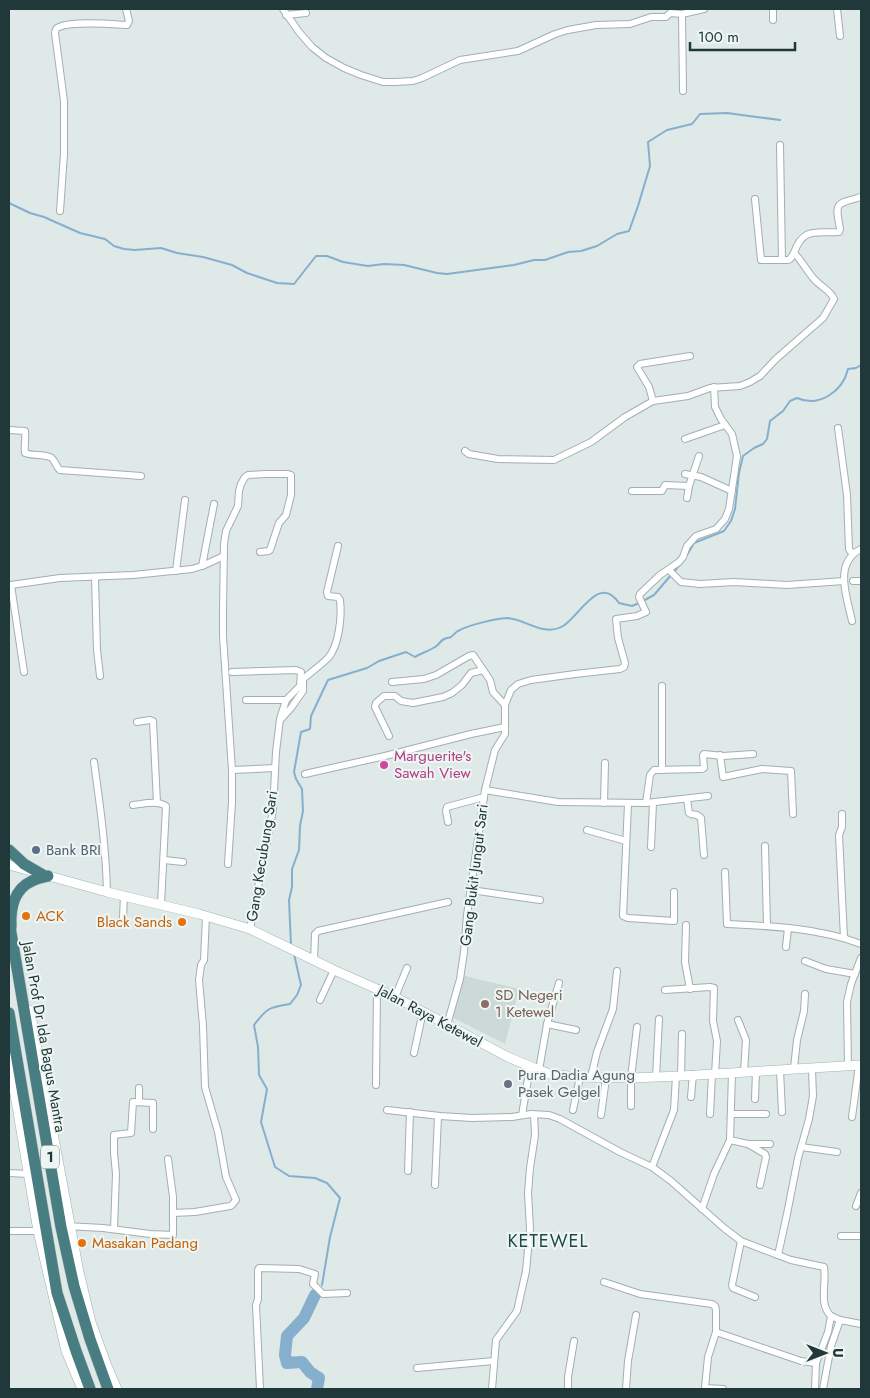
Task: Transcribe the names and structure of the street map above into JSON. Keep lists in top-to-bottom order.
{
  "streets": {
    "highway": ["Jalan Prof Dr Ida Bagus Mantra", "1"],
    "main road": ["Jalan Raya Ketewel"],
    "street": ["Gang Kecubung Sari", "Gang Bukit Jungut Sari"]
  },
  "crossings": [
    ["Gang Kecubung Sari", "Jalan Raya Ketewel"],
    ["Gang Bukit Jungut Sari", "Jalan Raya Ketewel"],
    ["Jalan Raya Ketewel", "Jalan Prof Dr Ida Bagus Mantra"]
  ],
  "districts": ["KETEWEL"],
  "places": [
    "Marguerite's Sawah View",
    "Bank BRI",
    "ACK",
    "Black Sands",
    "SD Negeri 1 Ketewel",
    "Pura Dadia Agung Pasek Gelgel",
    "Masakan Padang"
  ],
  "scale_bar": "100 m",
  "north": "right"
}
